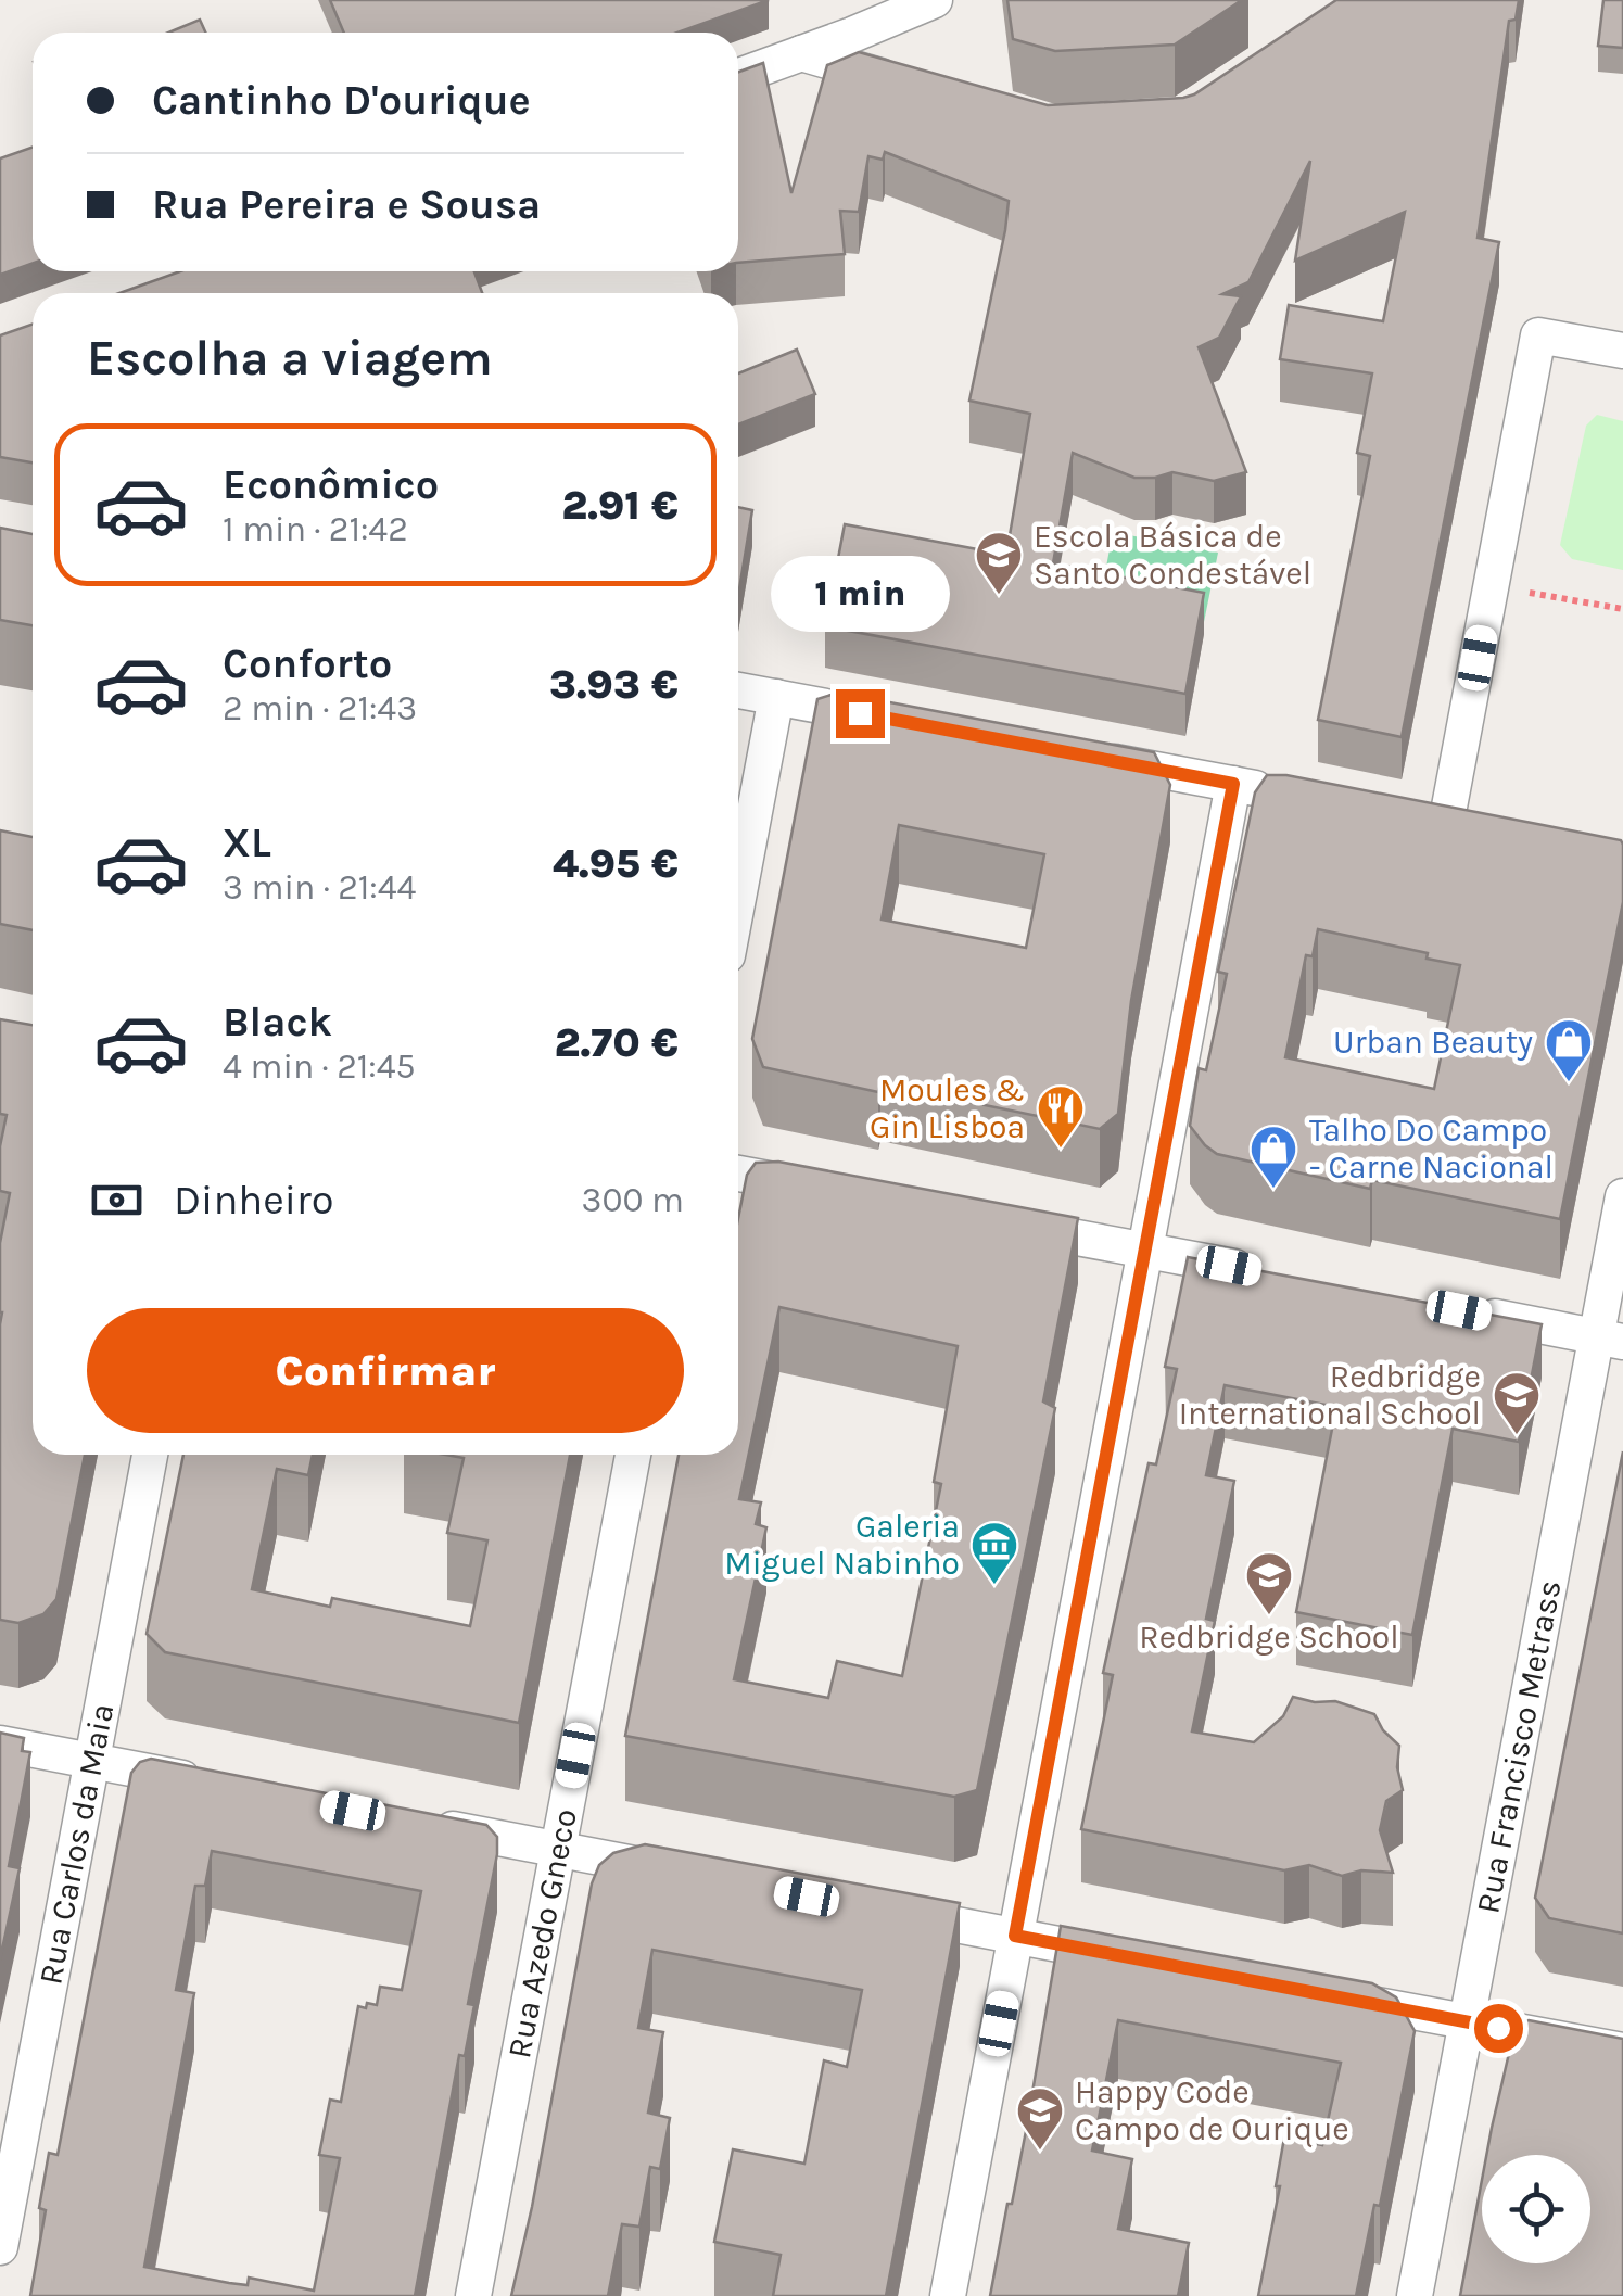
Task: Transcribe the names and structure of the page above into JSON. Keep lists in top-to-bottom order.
{
  "streets": {
    "street": ["Rua Francisco Metrass", "Rua Carlos da Maia", "Rua Azedo Gneco"]
  },
  "places": {
    "school or university": [
      "Escola Básica de Santo Condestável",
      "Redbridge International School",
      "Redbridge School",
      "Happy Code Campo de Ourique"
    ],
    "shop": ["Urban Beauty", "Talho Do Campo - Carne Nacional"],
    "restaurant": ["Moules & Gin Lisboa"],
    "museum": ["Galeria Miguel Nabinho"]
  },
  "page": {
    "banner": ["Cantinho D'ourique", "Rua Pereira e Sousa"],
    "heading": "Escolha a viagem",
    "list": [
      {
        "name": "Econômico",
        "note": "1 min · 21:42",
        "value": "2.91 €"
      },
      {
        "name": "Conforto",
        "note": "2 min · 21:43",
        "value": "3.93 €"
      },
      {
        "name": "XL",
        "note": "3 min · 21:44",
        "value": "4.95 €"
      },
      {
        "name": "Black",
        "note": "4 min · 21:45",
        "value": "2.70 €"
      }
    ],
    "bubble": "1 min",
    "pay": ["Dinheiro", "300 m"],
    "buttons": "Confirmar"
  }
}
